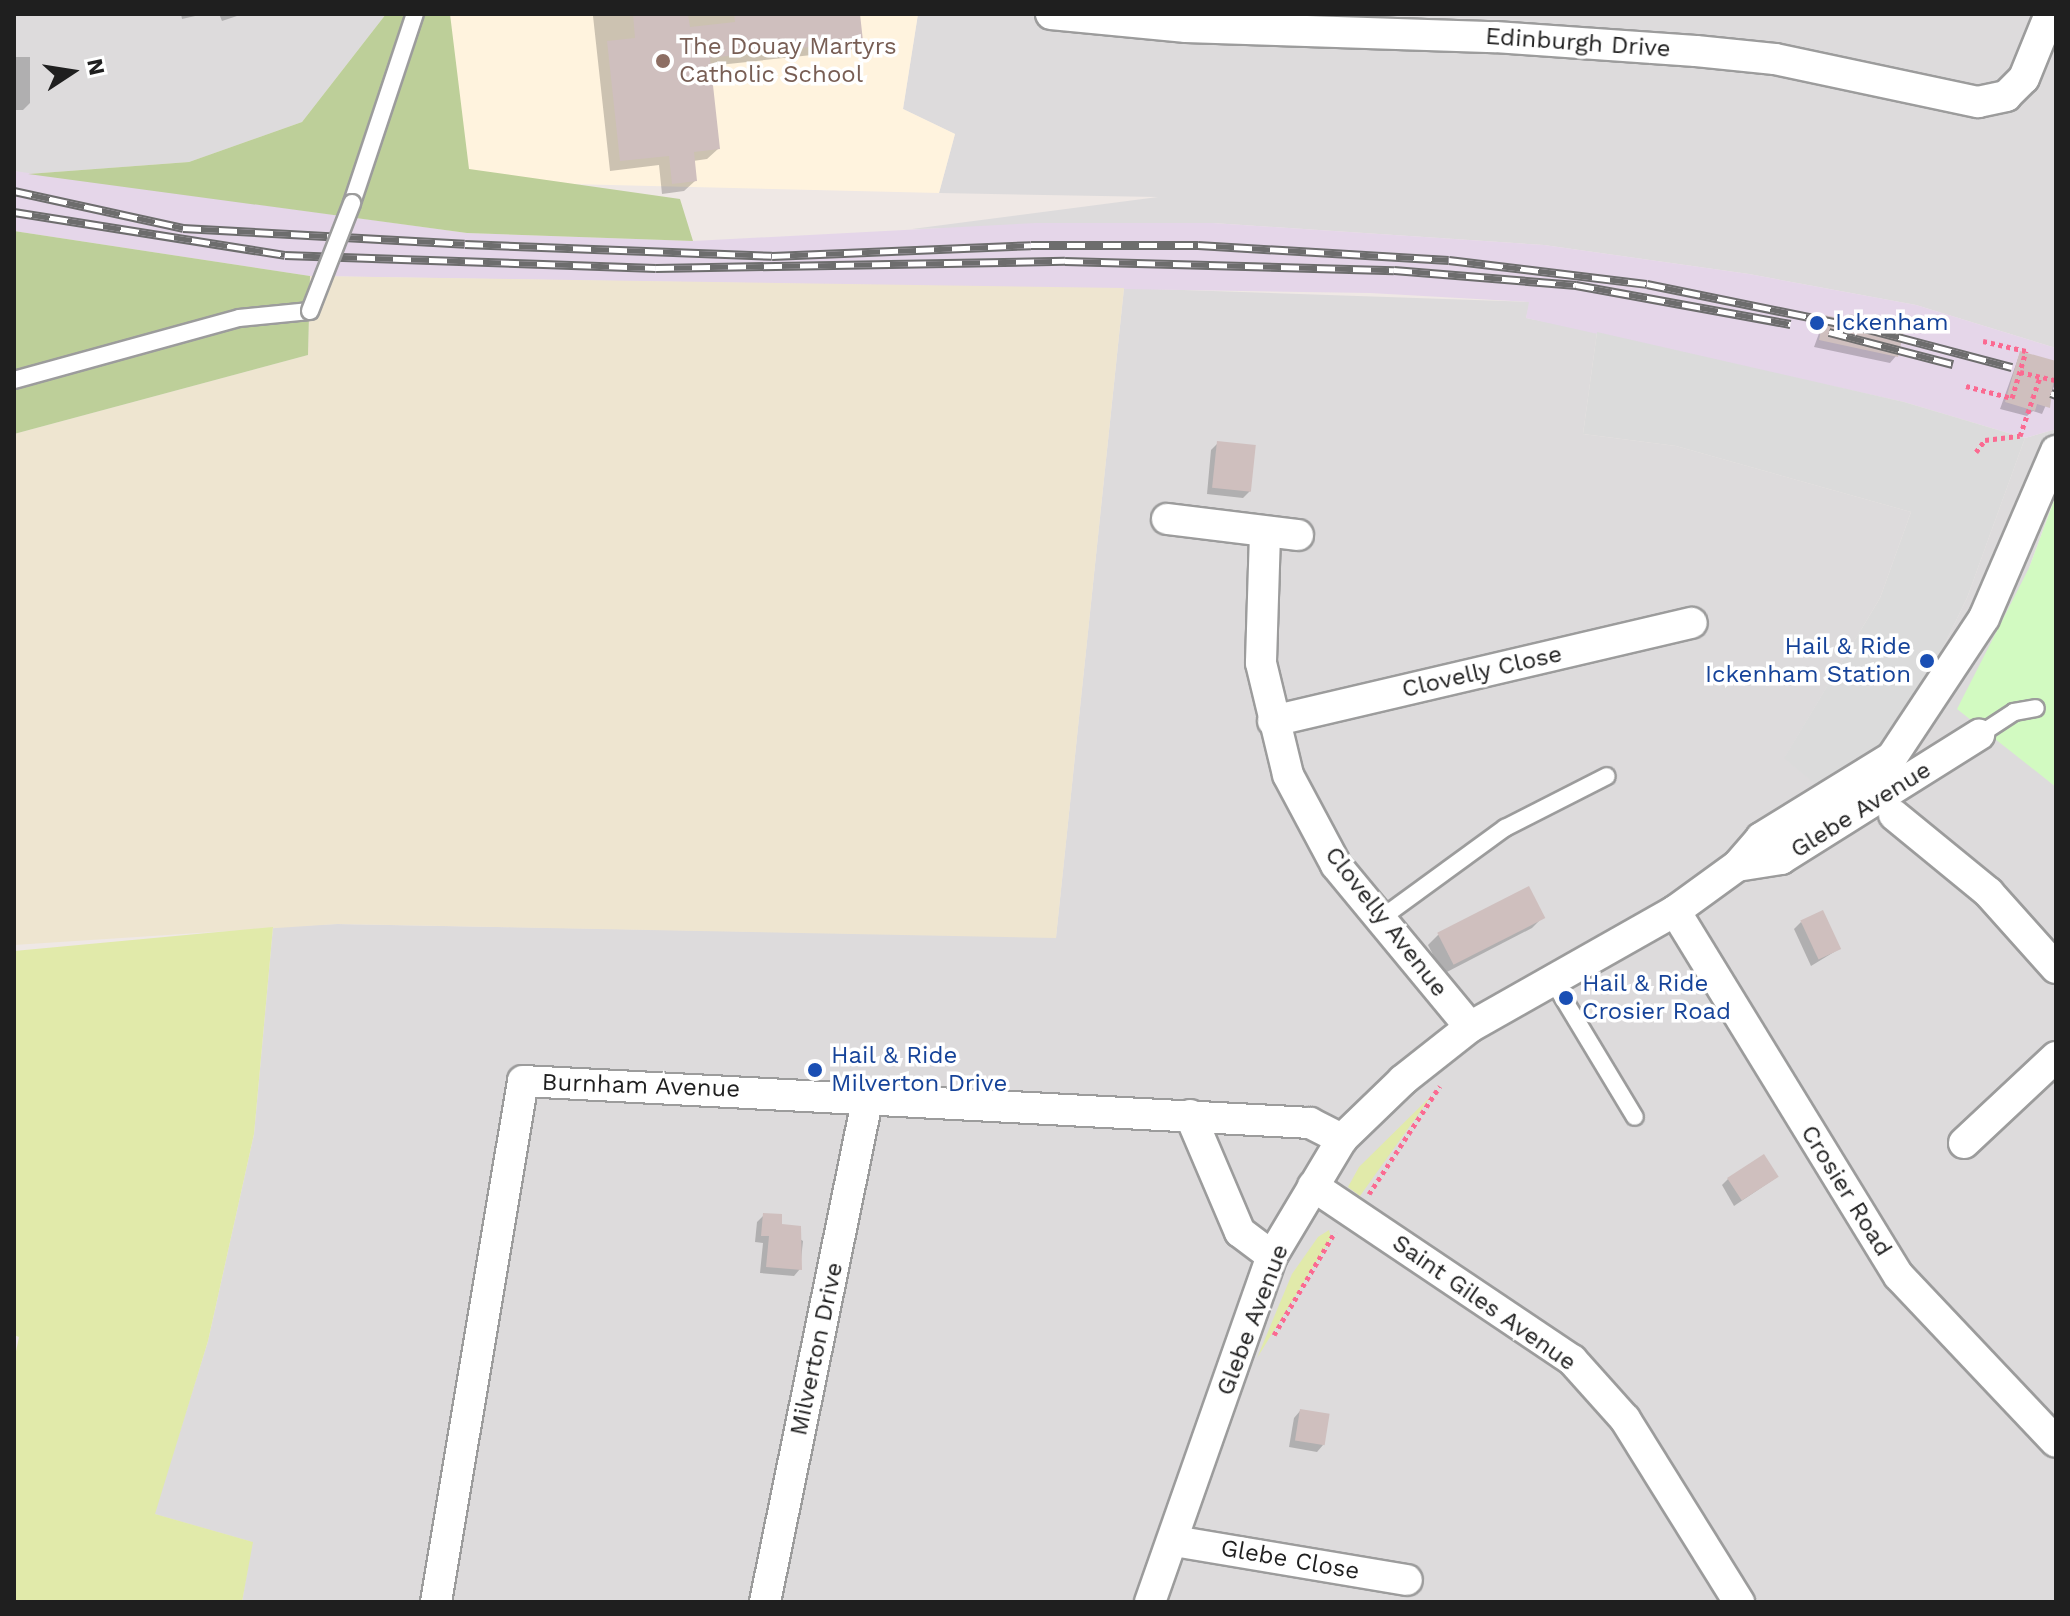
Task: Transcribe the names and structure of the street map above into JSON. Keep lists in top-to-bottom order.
{
  "streets": {
    "street": [
      "Edinburgh Drive",
      "Clovelly Close",
      "Glebe Avenue",
      "Clovelly Avenue",
      "Burnham Avenue",
      "Crosier Road",
      "Saint Giles Avenue",
      "Milverton Drive",
      "Glebe Close"
    ]
  },
  "crossings": [
    ["Clovelly Close", "Clovelly Avenue"],
    ["Glebe Avenue", "Clovelly Avenue"],
    ["Glebe Avenue", "Burnham Avenue"],
    ["Glebe Avenue", "Crosier Road"],
    ["Glebe Avenue", "Saint Giles Avenue"],
    ["Glebe Avenue", "Glebe Close"],
    ["Burnham Avenue", "Milverton Drive"]
  ],
  "places": [
    "The Douay Martyrs Catholic School",
    "Ickenham",
    "Hail & Ride Ickenham Station",
    "Hail & Ride Crosier Road",
    "Hail & Ride Milverton Drive"
  ],
  "north": "right"
}
